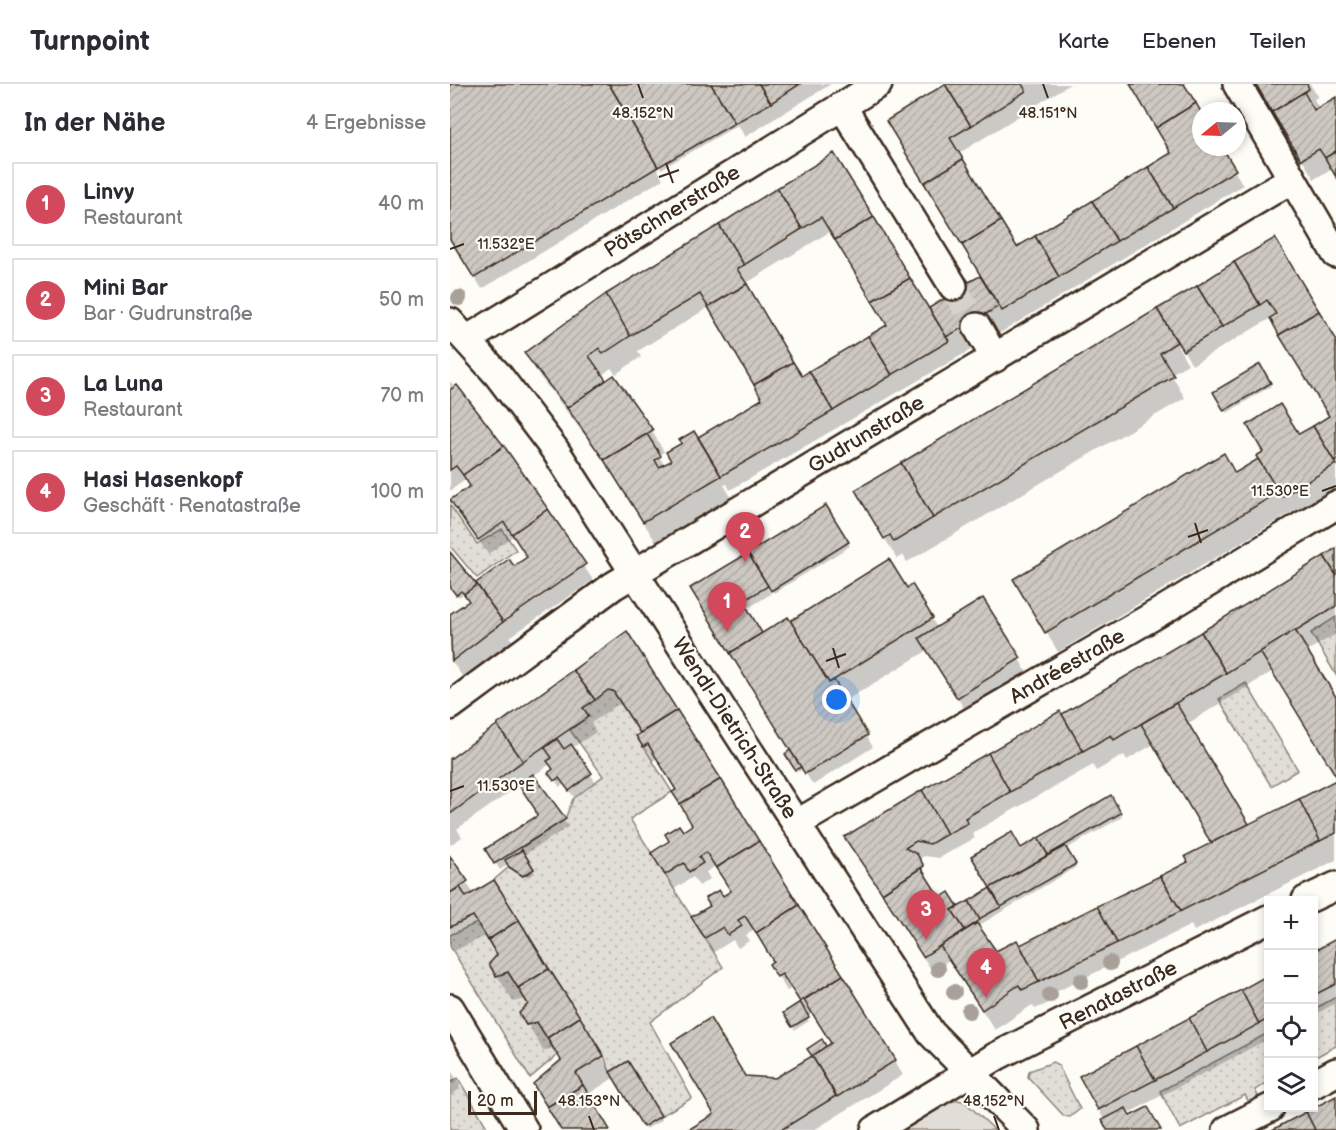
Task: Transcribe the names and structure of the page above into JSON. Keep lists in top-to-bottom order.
{
  "streets": {
    "street": [
      "Pötschnerstraße",
      "Gudrunstraße",
      "Andréestraße",
      "Wendl-Dietrich-Straße",
      "Renatastraße"
    ]
  },
  "crossings": [
    ["Pötschnerstraße", "Wendl-Dietrich-Straße"],
    ["Gudrunstraße", "Wendl-Dietrich-Straße"],
    ["Andréestraße", "Wendl-Dietrich-Straße"],
    ["Wendl-Dietrich-Straße", "Renatastraße"]
  ],
  "scale_bar": "20 m",
  "north": "left",
  "page": {
    "header": "Turnpoint",
    "nav": ["Karte", "Ebenen", "Teilen"],
    "heading": ["In der Nähe", "4 Ergebnisse"],
    "list": [
      {
        "mark": "1",
        "name": "Linvy",
        "note": "Restaurant",
        "value": "40 m"
      },
      {
        "mark": "2",
        "name": "Mini Bar",
        "note": "Bar · Gudrunstraße",
        "value": "50 m"
      },
      {
        "mark": "3",
        "name": "La Luna",
        "note": "Restaurant",
        "value": "70 m"
      },
      {
        "mark": "4",
        "name": "Hasi Hasenkopf",
        "note": "Geschäft · Renatastraße",
        "value": "100 m"
      }
    ],
    "pins": [
      "2",
      "1",
      "3",
      "4"
    ],
    "map_buttons": ["+", "−"],
    "scale": "20 m"
  },
  "coordinates": [
    "48.152°N",
    "48.151°N",
    "11.532°E",
    "11.530°E",
    "48.153°N"
  ]
}
